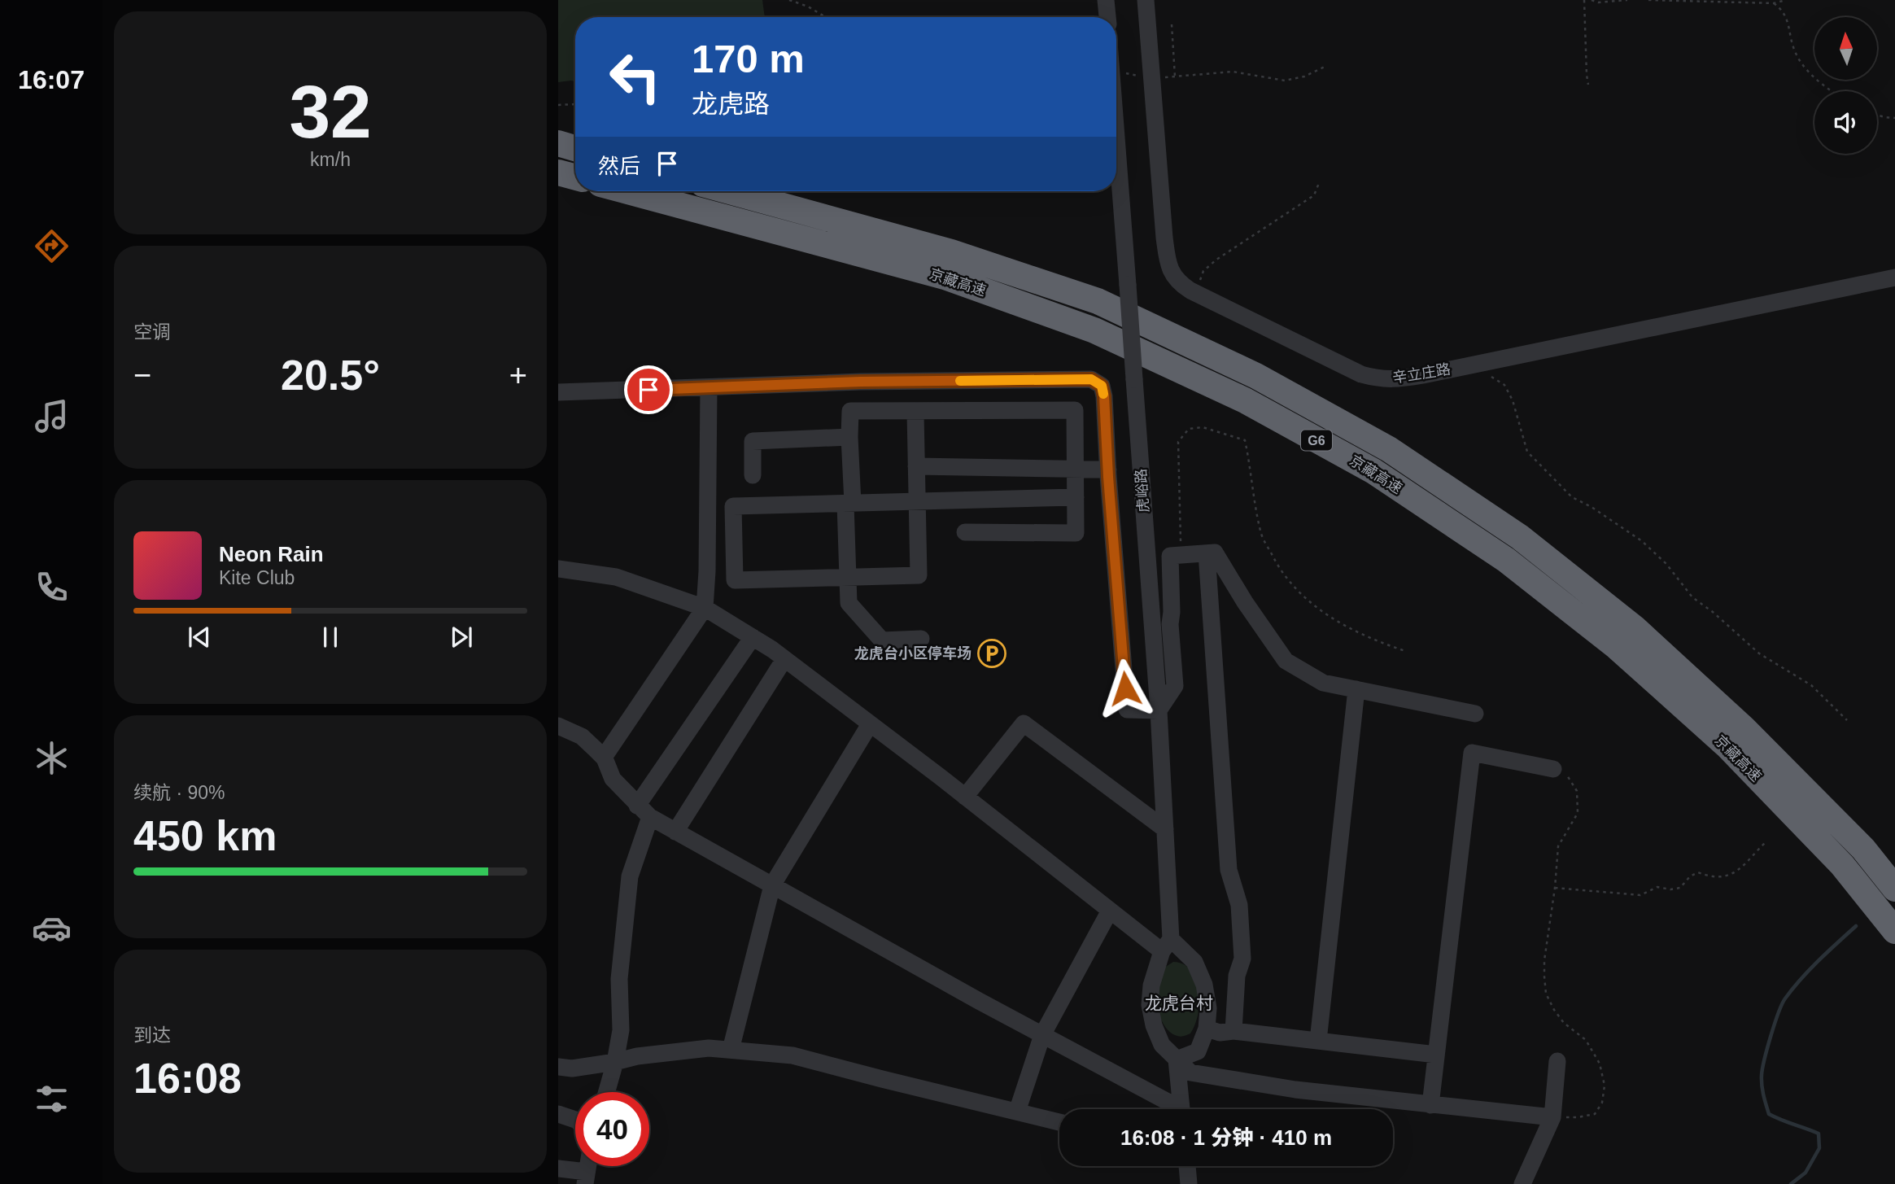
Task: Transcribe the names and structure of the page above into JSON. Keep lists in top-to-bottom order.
{
  "streets": {
    "highway": ["京藏高速", "G6"],
    "street": ["辛立庄路", "虎峪路"]
  },
  "districts": ["龙虎台村"],
  "places": {
    "parking": ["龙虎台小区停车场"]
  },
  "north": "top",
  "page": {
    "tabs": "16:07",
    "tile": [
      ["32", "km/h"],
      "空调",
      ["续航 · 90%", "450 km"],
      ["到达", "16:08"]
    ],
    "turn": ["170 m", "龙虎路"],
    "then": "然后",
    "heat": ["−", "20.5°", "+"],
    "song": ["Neon Rain", "Kite Club"],
    "limit": "40",
    "trip": "16:08 · 1 分钟 · 410 m"
  }
}
